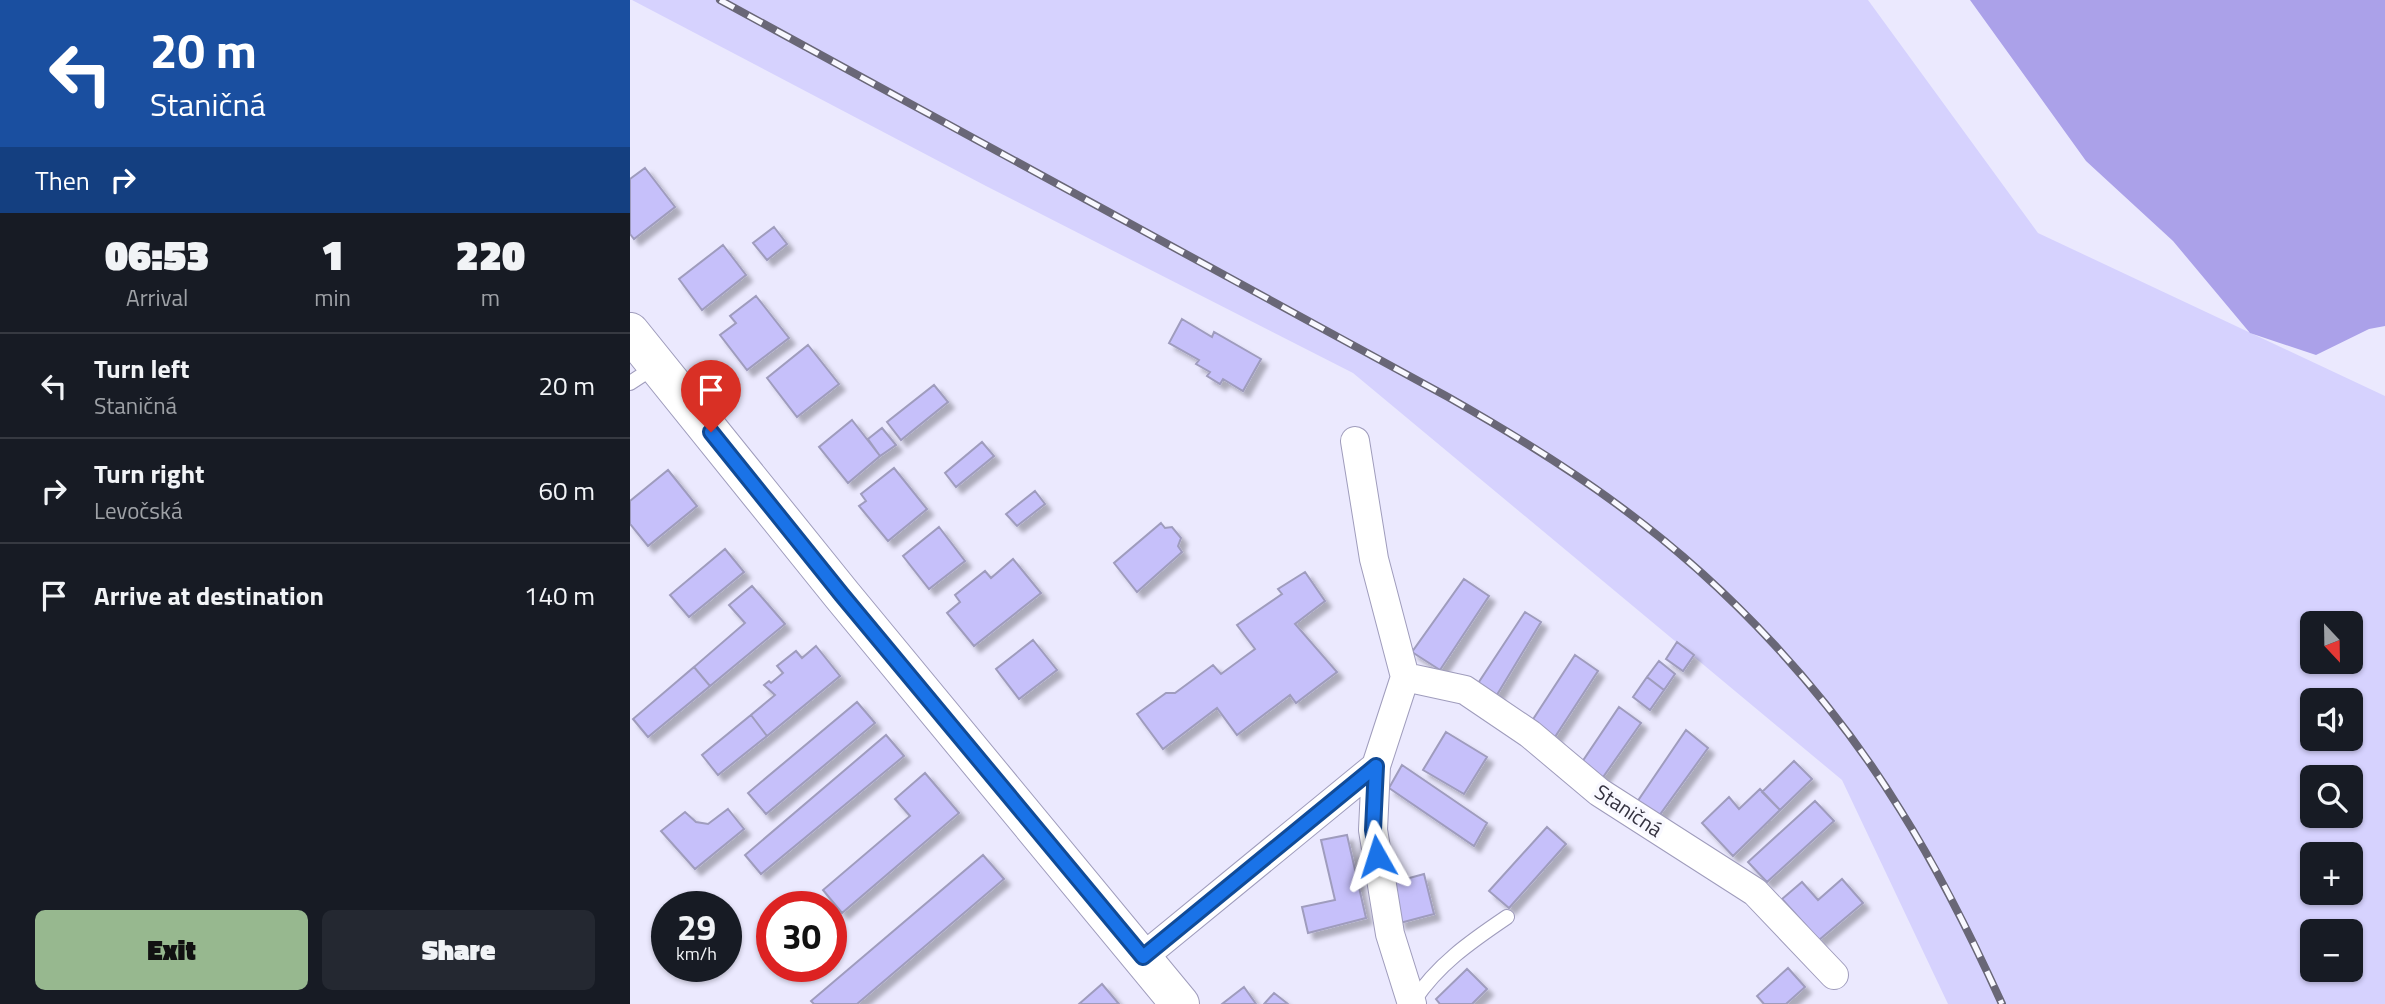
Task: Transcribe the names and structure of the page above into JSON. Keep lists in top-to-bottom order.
{
  "streets": {
    "street": ["Staničná"]
  },
  "north": "bottom",
  "page": {
    "turn": ["20 m", "Staničná"],
    "then": "Then",
    "eta": [
      "06:53",
      "Arrival",
      "1",
      "min",
      "220",
      "m"
    ],
    "list": [
      {
        "name": "Turn left",
        "note": "Staničná",
        "value": "20 m"
      },
      {
        "name": "Turn right",
        "note": "Levočská",
        "value": "60 m"
      },
      {
        "name": "Arrive at destination",
        "value": "140 m"
      }
    ],
    "map_buttons": ["+", "−"],
    "speed": "29 km/h",
    "limit": "30",
    "buttons": ["Exit", "Share"]
  }
}
